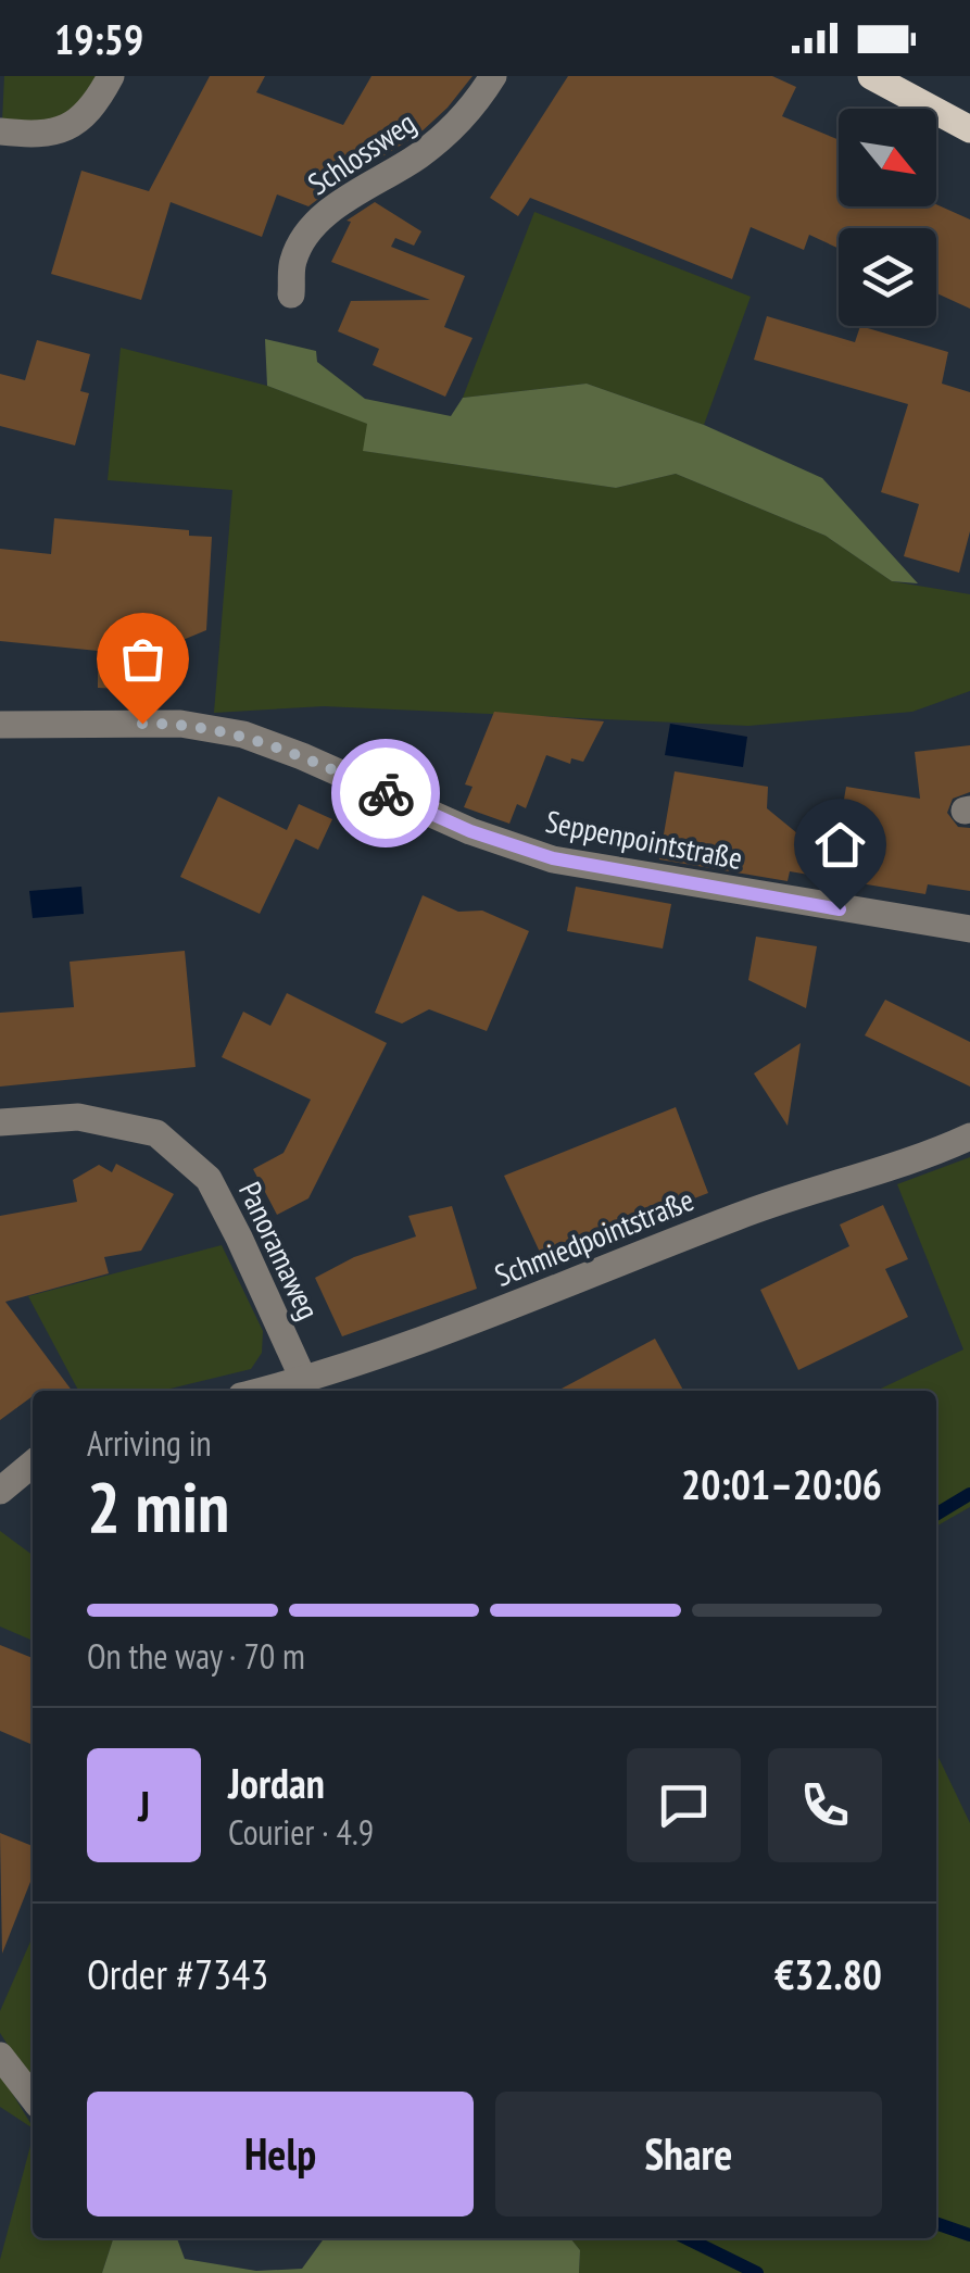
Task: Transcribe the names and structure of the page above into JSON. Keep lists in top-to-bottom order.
{
  "streets": {
    "street": [
      "Schlossweg",
      "Seppenpointstraße",
      "Schmiedpointstraße",
      "Panoramaweg"
    ]
  },
  "crossings": [
    ["Schmiedpointstraße", "Panoramaweg"]
  ],
  "north": "bottom right",
  "page": {
    "status": "19:59",
    "heading": ["2 min", "Arriving in", "20:01–20:06"],
    "panel": [
      "Jordan",
      "Courier · 4.9",
      "Order #7343",
      "€32.80"
    ],
    "bar": "On the way · 70 m",
    "round": "J",
    "buttons": ["Help", "Share"]
  }
}
